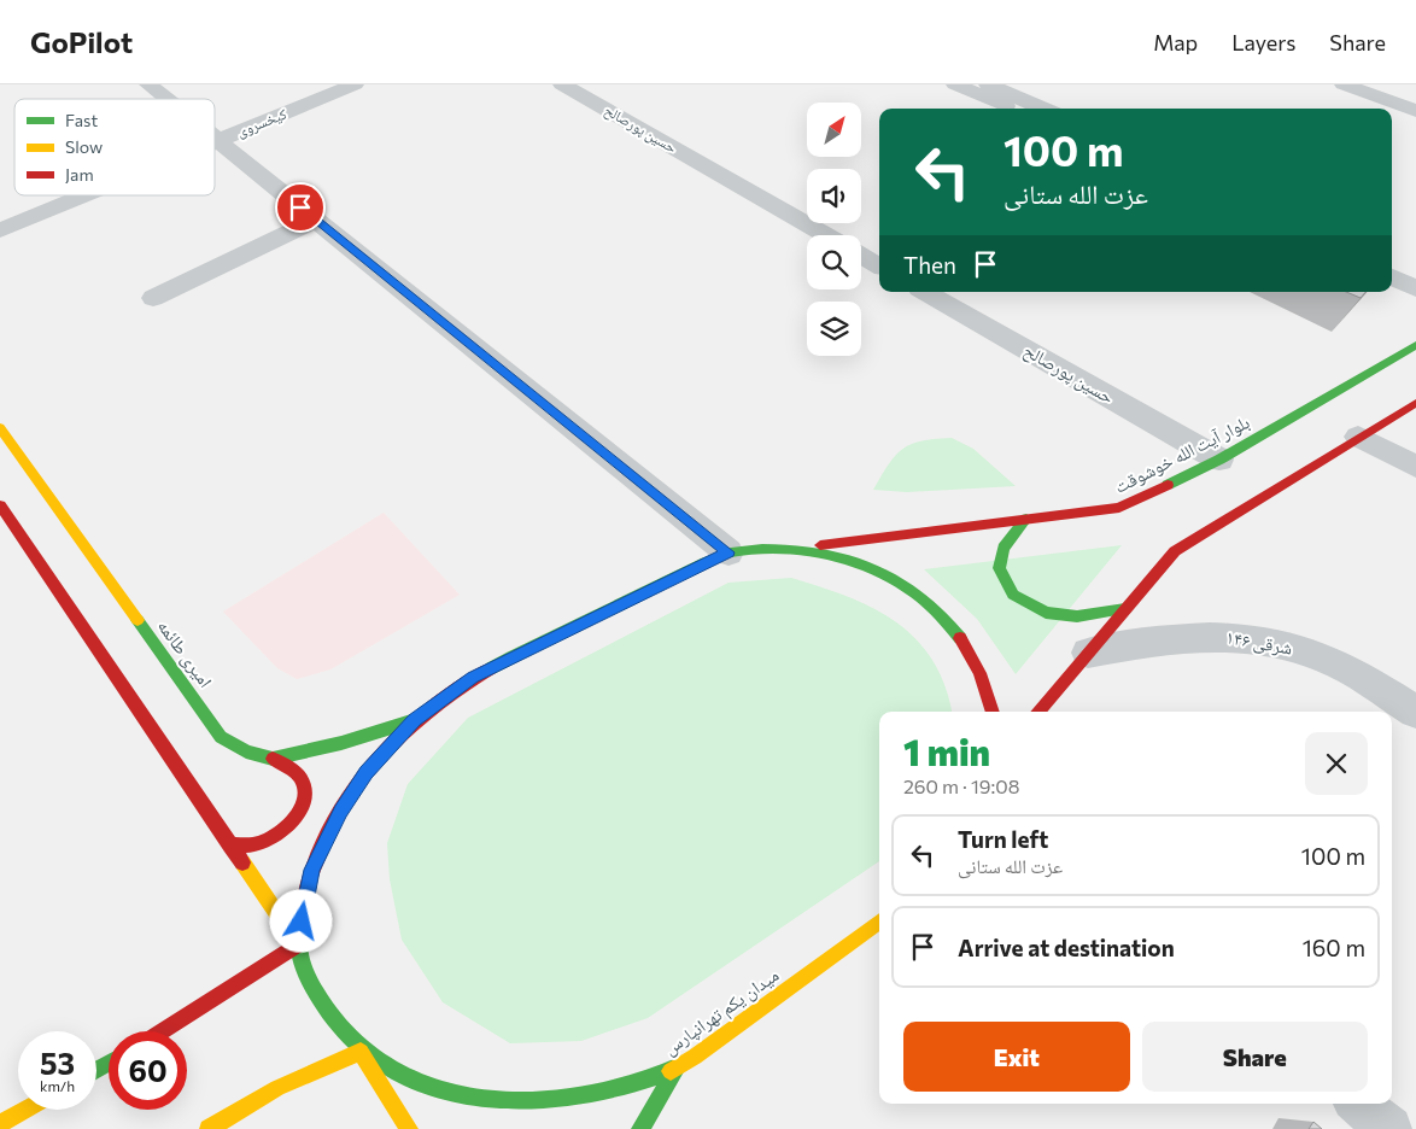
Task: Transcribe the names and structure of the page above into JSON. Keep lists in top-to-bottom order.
{
  "streets": {
    "main road": ["بلوار آیت الله خوشوقت", "امیری طائمه", "میدان یکم تهرانپارس"],
    "street": ["کیخسروی", "حسین پورصالح", "۱۴۶ شرقی"]
  },
  "crossings": [
    ["حسین پورصالح", "بلوار آیت الله خوشوقت"],
    ["بلوار آیت الله خوشوقت", "میدان یکم تهرانپارس"],
    ["امیری طائمه", "میدان یکم تهرانپارس"]
  ],
  "legend": ["Fast", "Slow", "Jam"],
  "north": "top right",
  "page": {
    "header": "GoPilot",
    "nav": ["Map", "Layers", "Share"],
    "turn": ["100 m", "عزت الله ستانی"],
    "then": "Then",
    "heading": ["1 min", "260 m · 19:08"],
    "list": [
      {
        "name": "Turn left",
        "note": "عزت الله ستانی",
        "value": "100 m"
      },
      {
        "name": "Arrive at destination",
        "value": "160 m"
      }
    ],
    "buttons": ["Exit", "Share"],
    "speed": "53 km/h",
    "limit": "60"
  }
}
